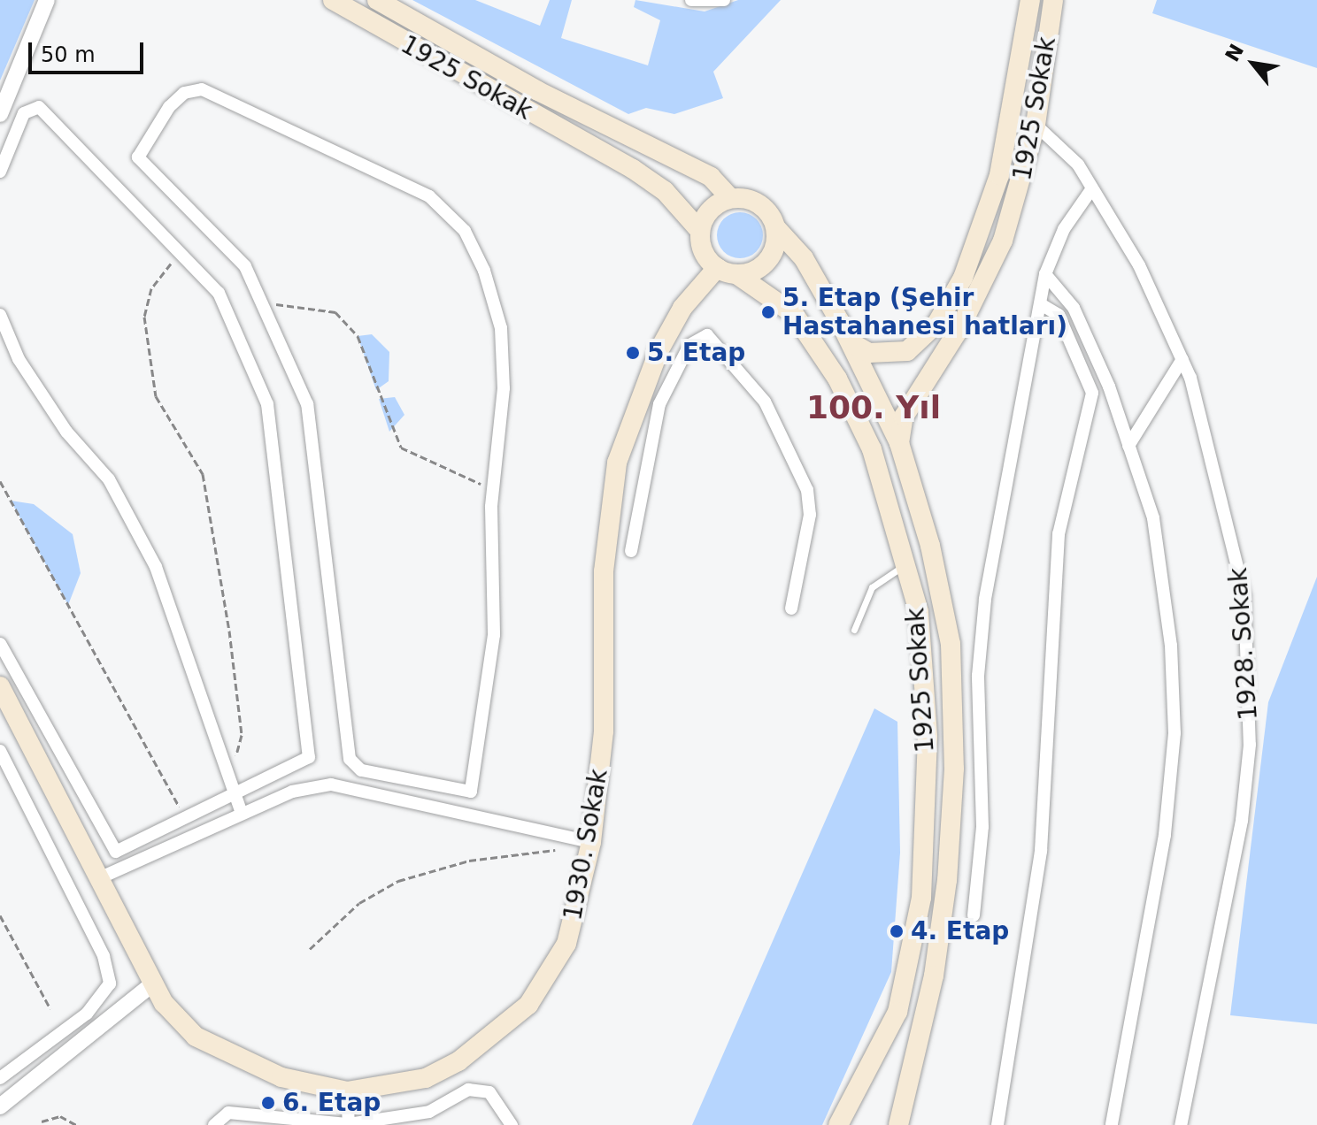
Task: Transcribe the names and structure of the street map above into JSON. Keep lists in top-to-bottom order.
{
  "streets": {
    "main road": ["1925 Sokak", "1930. Sokak"],
    "street": ["1928. Sokak"]
  },
  "crossings": [
    ["1925 Sokak", "1928. Sokak"],
    ["1925 Sokak", "1930. Sokak"]
  ],
  "districts": ["100. Yıl"],
  "places": [
    "5. Etap (Şehir Hastahanesi hatları)",
    "5. Etap",
    "4. Etap",
    "6. Etap"
  ],
  "scale_bar": "50 m",
  "north": "top left"
}
